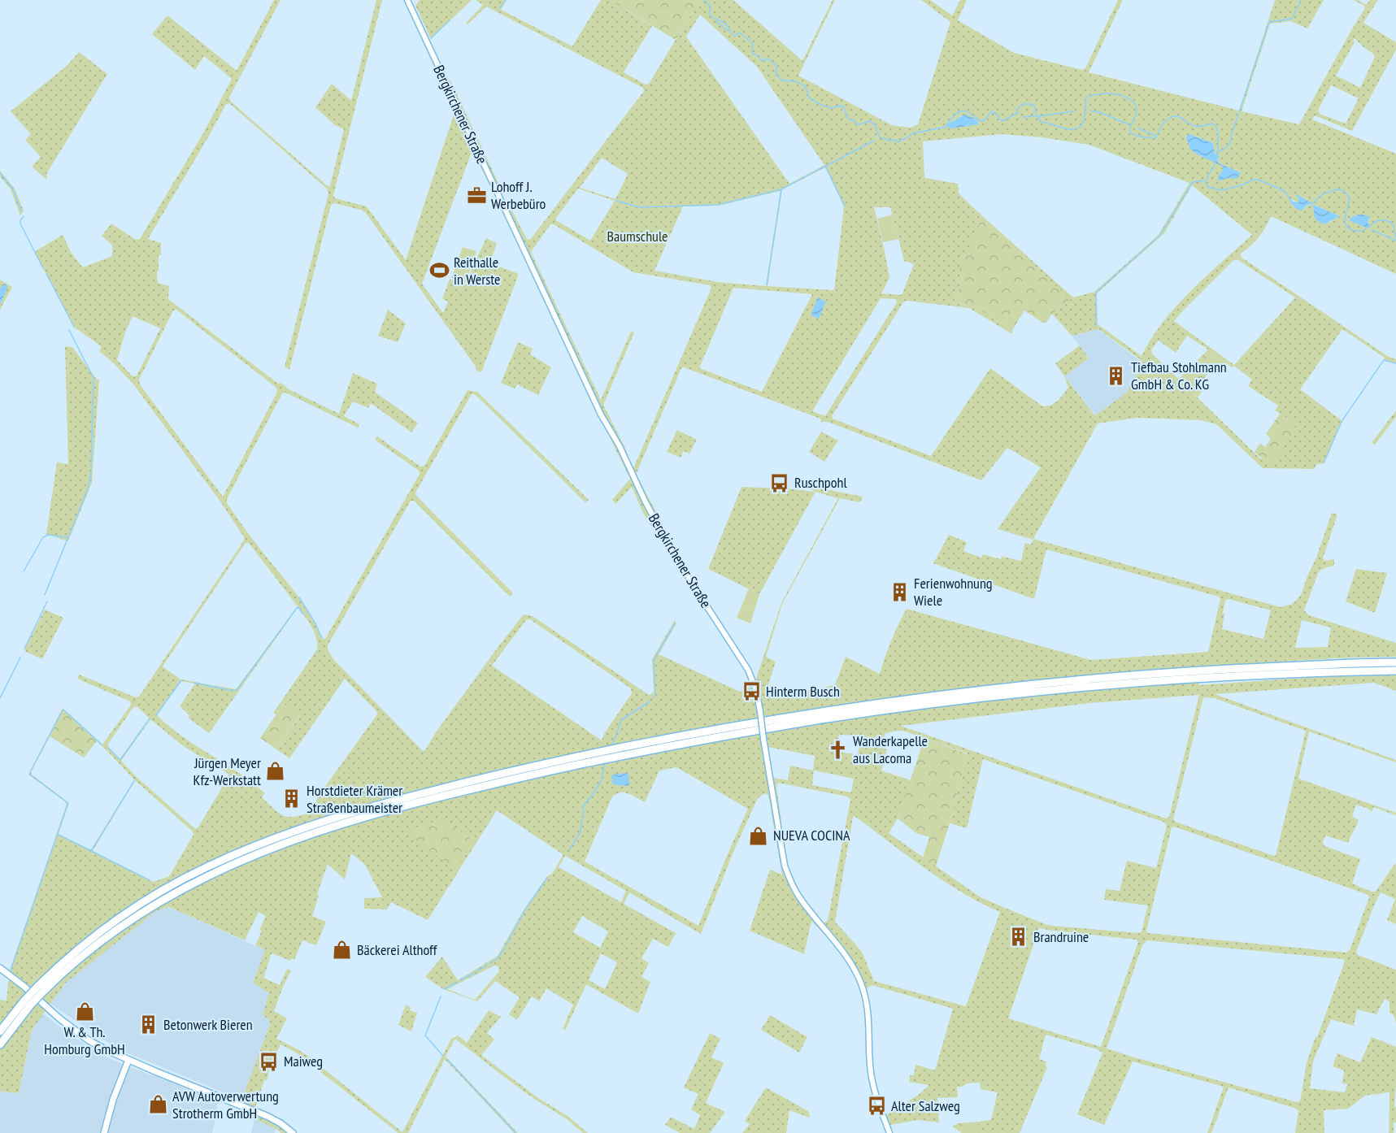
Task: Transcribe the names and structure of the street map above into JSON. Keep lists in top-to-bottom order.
{
  "streets": {
    "street": ["Bergkirchener Straße"]
  },
  "parks": ["Baumschule"],
  "places": {
    "office": ["Lohoff J. Werbebüro"],
    "sports": ["Reithalle in Werste"],
    "building": [
      "Tiefbau Stohlmann GmbH & Co. KG",
      "Ferienwohnung Wiele",
      "Horstdieter Krämer Straßenbaumeister",
      "Brandruine",
      "Betonwerk Bieren"
    ],
    "bus stop": [
      "Ruschpohl",
      "Hinterm Busch",
      "Maiweg",
      "Alter Salzweg"
    ],
    "church": ["Wanderkapelle aus Lacoma"],
    "shop": [
      "Jürgen Meyer Kfz-Werkstatt",
      "NUEVA COCINA",
      "Bäckerei Althoff",
      "W. & Th. Homburg GmbH",
      "AVW Autoverwertung Strotherm GmbH"
    ]
  }
}
